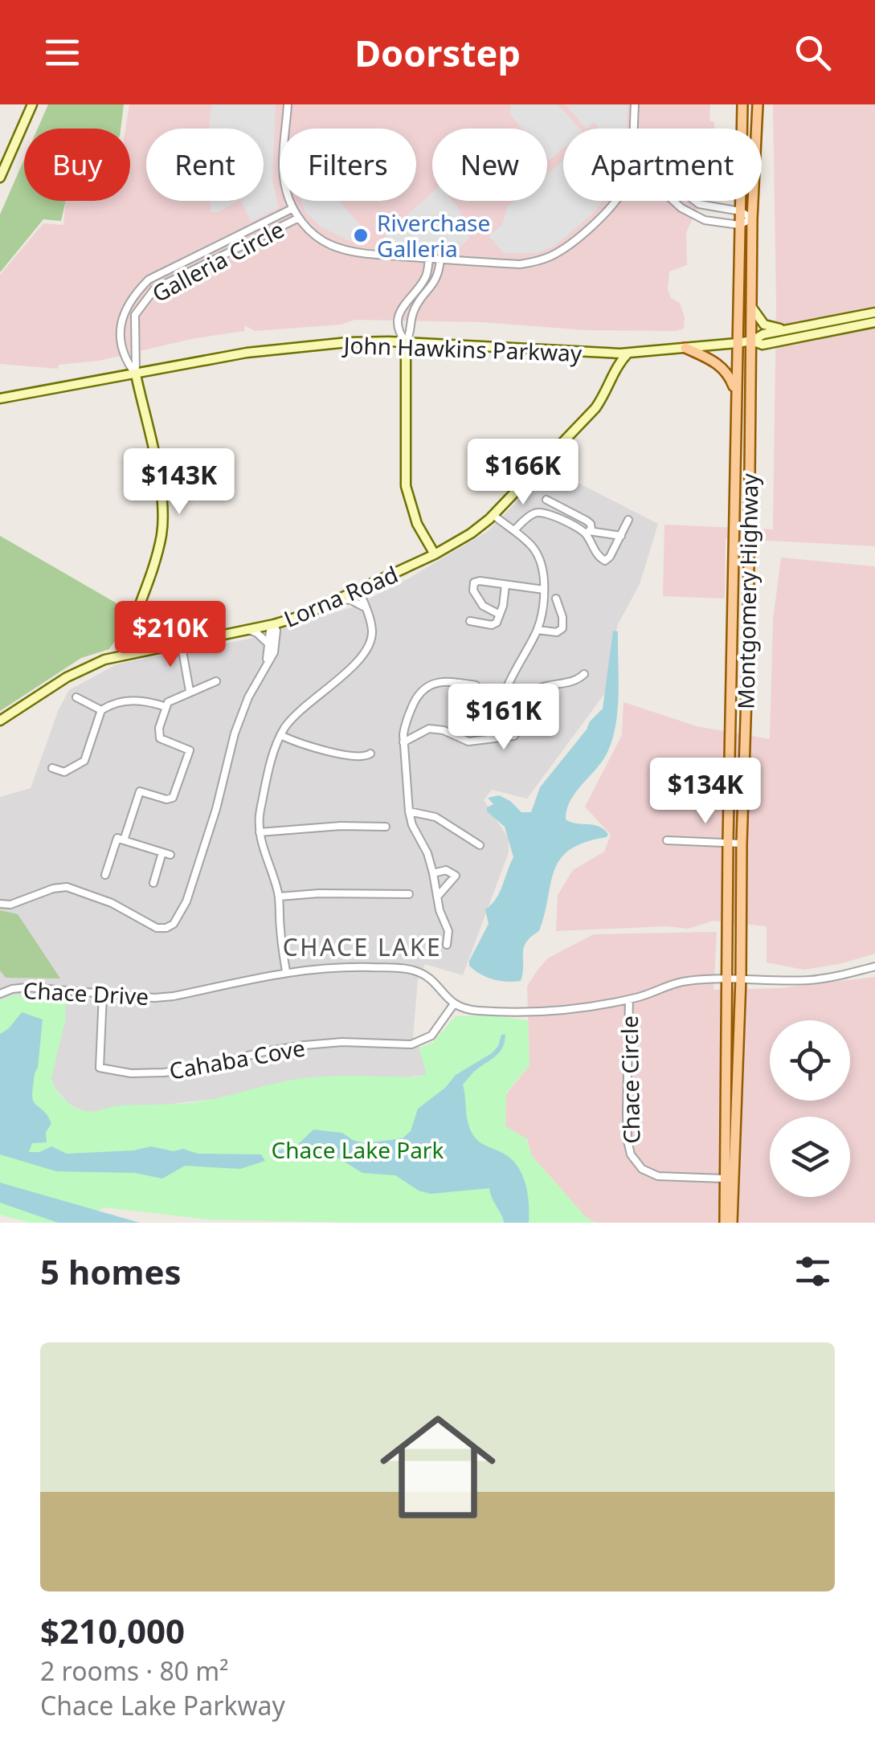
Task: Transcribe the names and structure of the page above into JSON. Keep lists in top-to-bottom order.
{
  "streets": {
    "main road": ["Montgomery Highway"],
    "street": [
      "Galleria Circle",
      "John Hawkins Parkway",
      "Lorna Road",
      "Chace Drive",
      "Cahaba Cove",
      "Chace Circle"
    ]
  },
  "crossings": [
    ["Galleria Circle", "John Hawkins Parkway"],
    ["John Hawkins Parkway", "Montgomery Highway"],
    ["John Hawkins Parkway", "Lorna Road"],
    ["Montgomery Highway", "Chace Circle"],
    ["Chace Drive", "Cahaba Cove"]
  ],
  "districts": ["CHACE LAKE"],
  "parks": ["Chace Lake Park"],
  "places": ["Riverchase Galleria"],
  "page": {
    "header": "Doorstep",
    "chip": [
      "Buy",
      "Rent",
      "Filters",
      "New",
      "Apartment"
    ],
    "price": [
      "$166K",
      "$143K",
      "$210K",
      "$161K",
      "$134K"
    ],
    "heading": "5 homes",
    "list": [
      {
        "name": "$210,000",
        "note": "2 rooms · 80 m² · Chace Lake Parkway"
      }
    ]
  }
}
